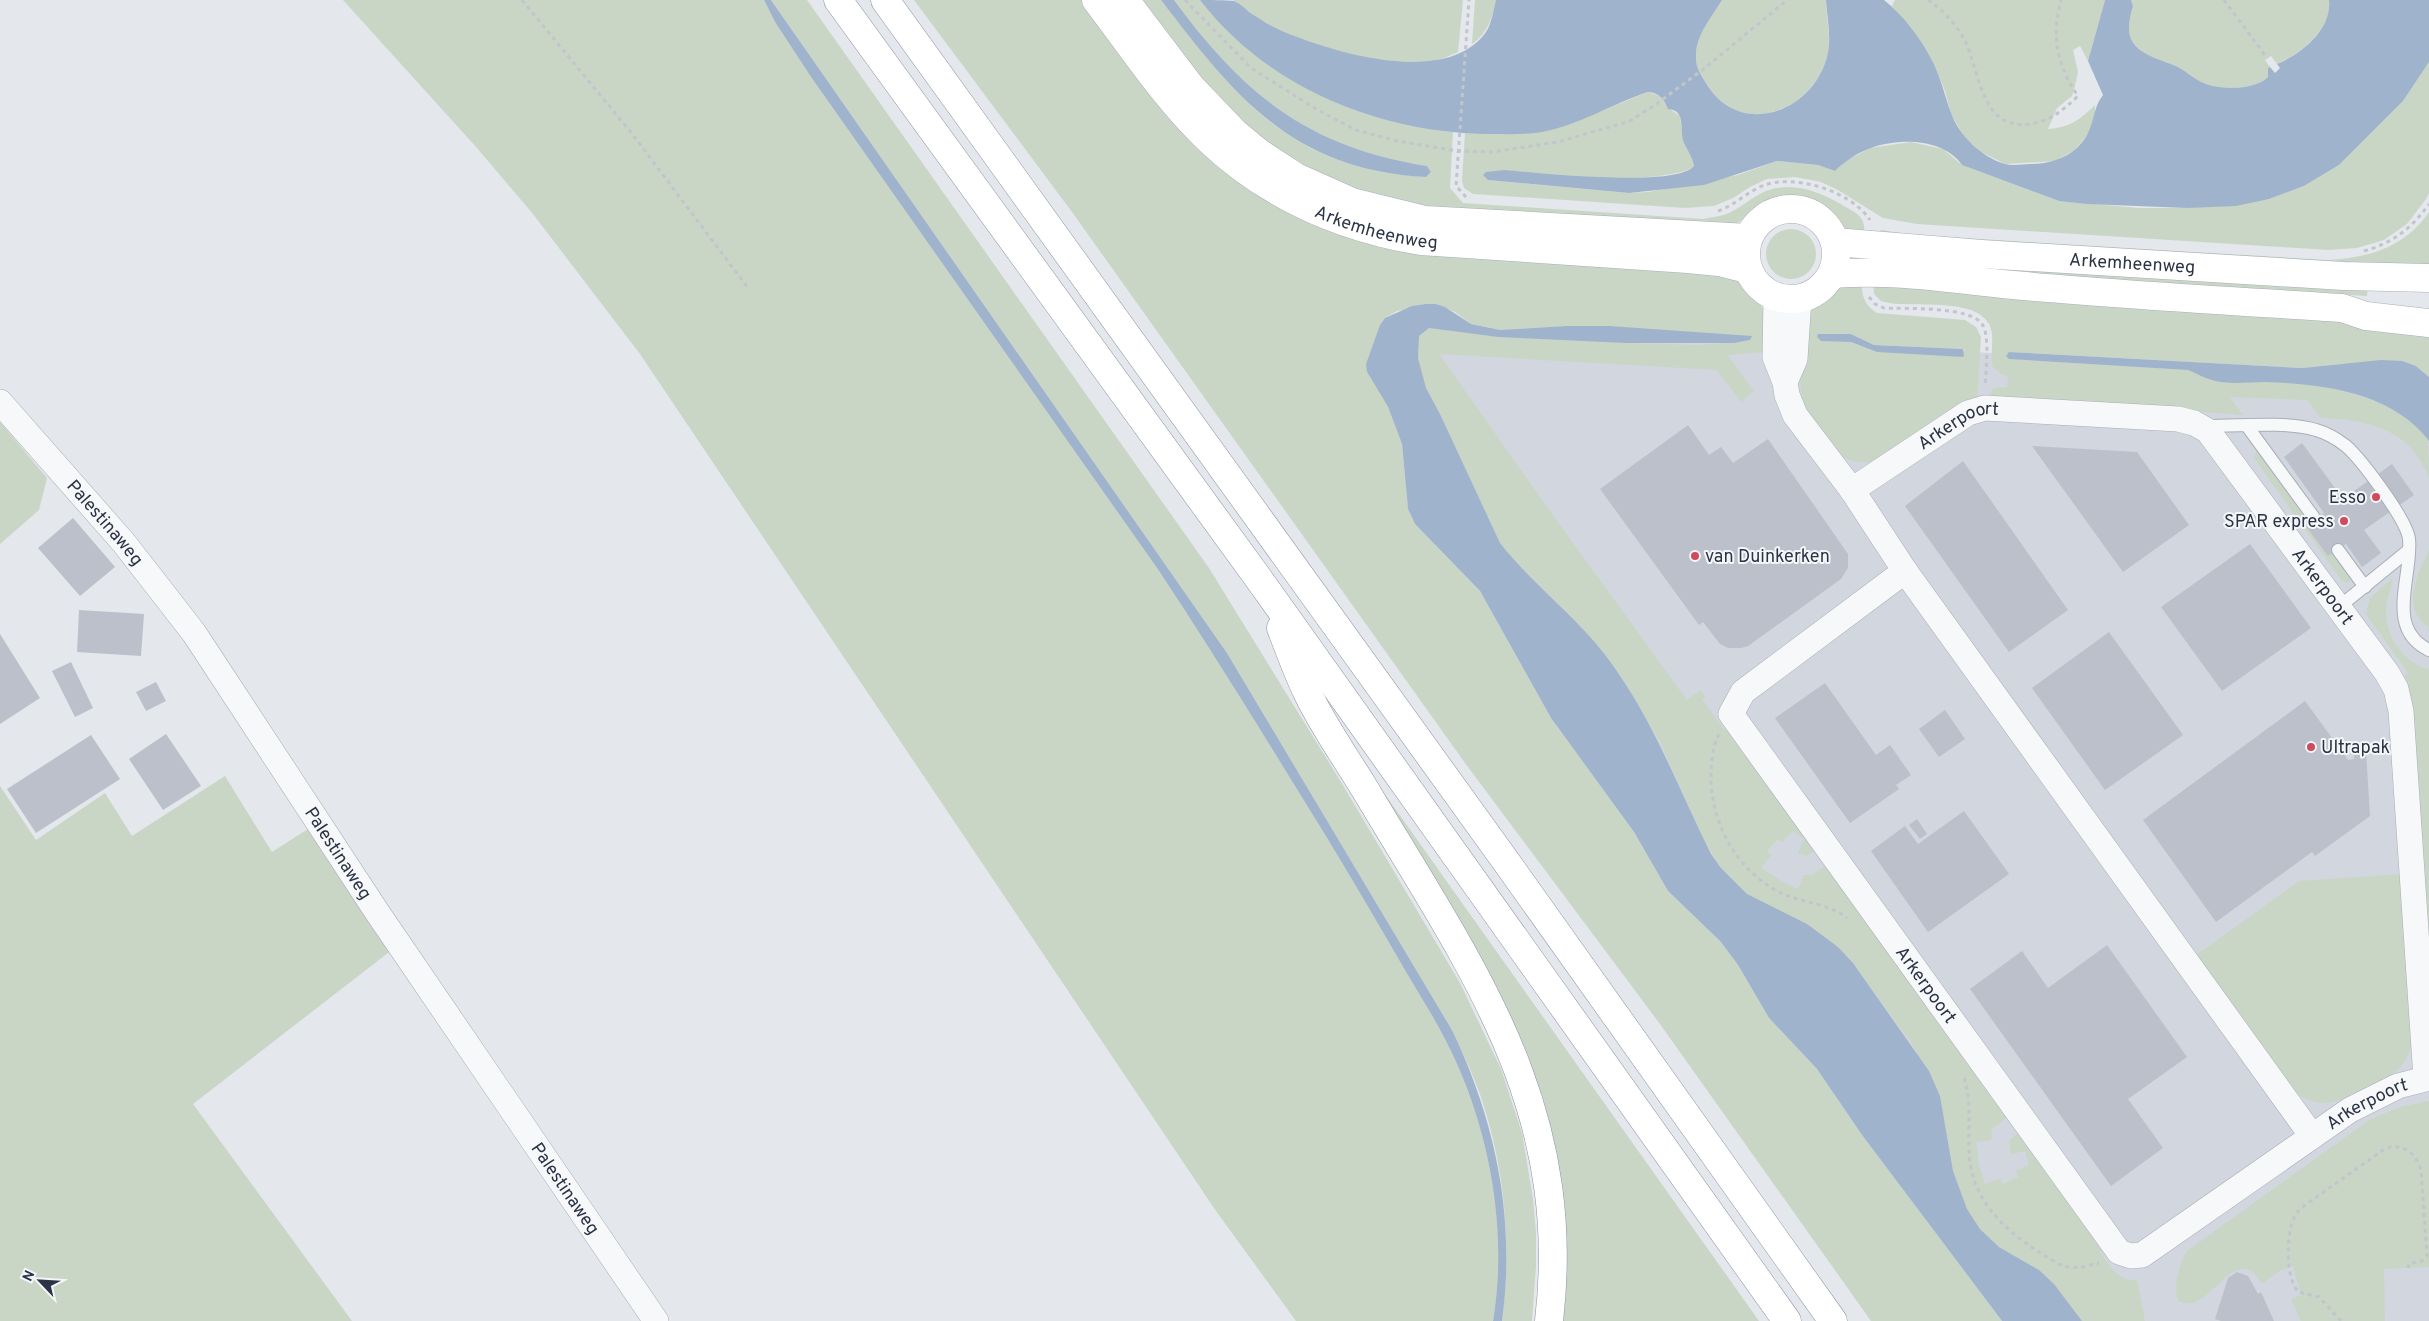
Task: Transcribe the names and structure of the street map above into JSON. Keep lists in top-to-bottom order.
{
  "streets": {
    "main road": ["Arkemheenweg"],
    "street": ["Arkerpoort", "Palestinaweg"]
  },
  "crossings": [
    ["Arkemheenweg", "Arkerpoort"]
  ],
  "places": [
    "Esso",
    "SPAR express",
    "van Duinkerken",
    "Ultrapak"
  ],
  "north": "top left"
}
